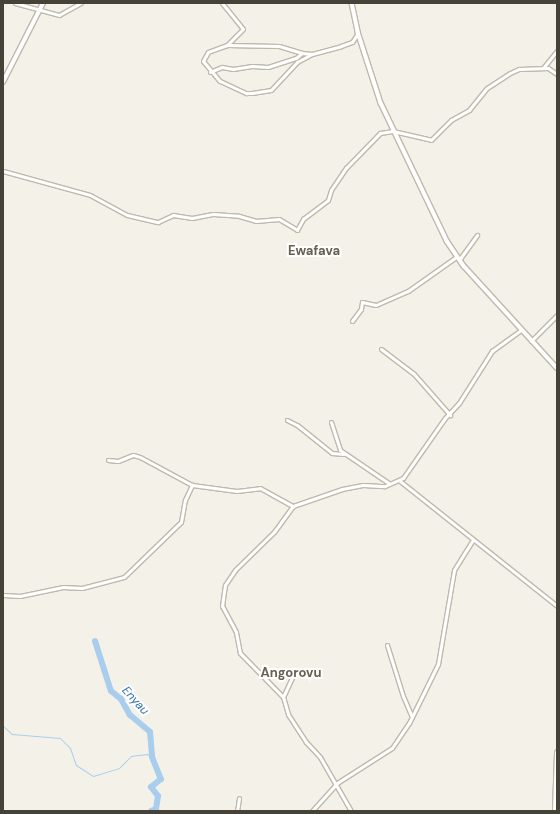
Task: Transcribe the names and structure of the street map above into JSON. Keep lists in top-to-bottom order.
{
  "districts": ["Ewafava", "Angorovu"],
  "water": ["Enyau"]
}
